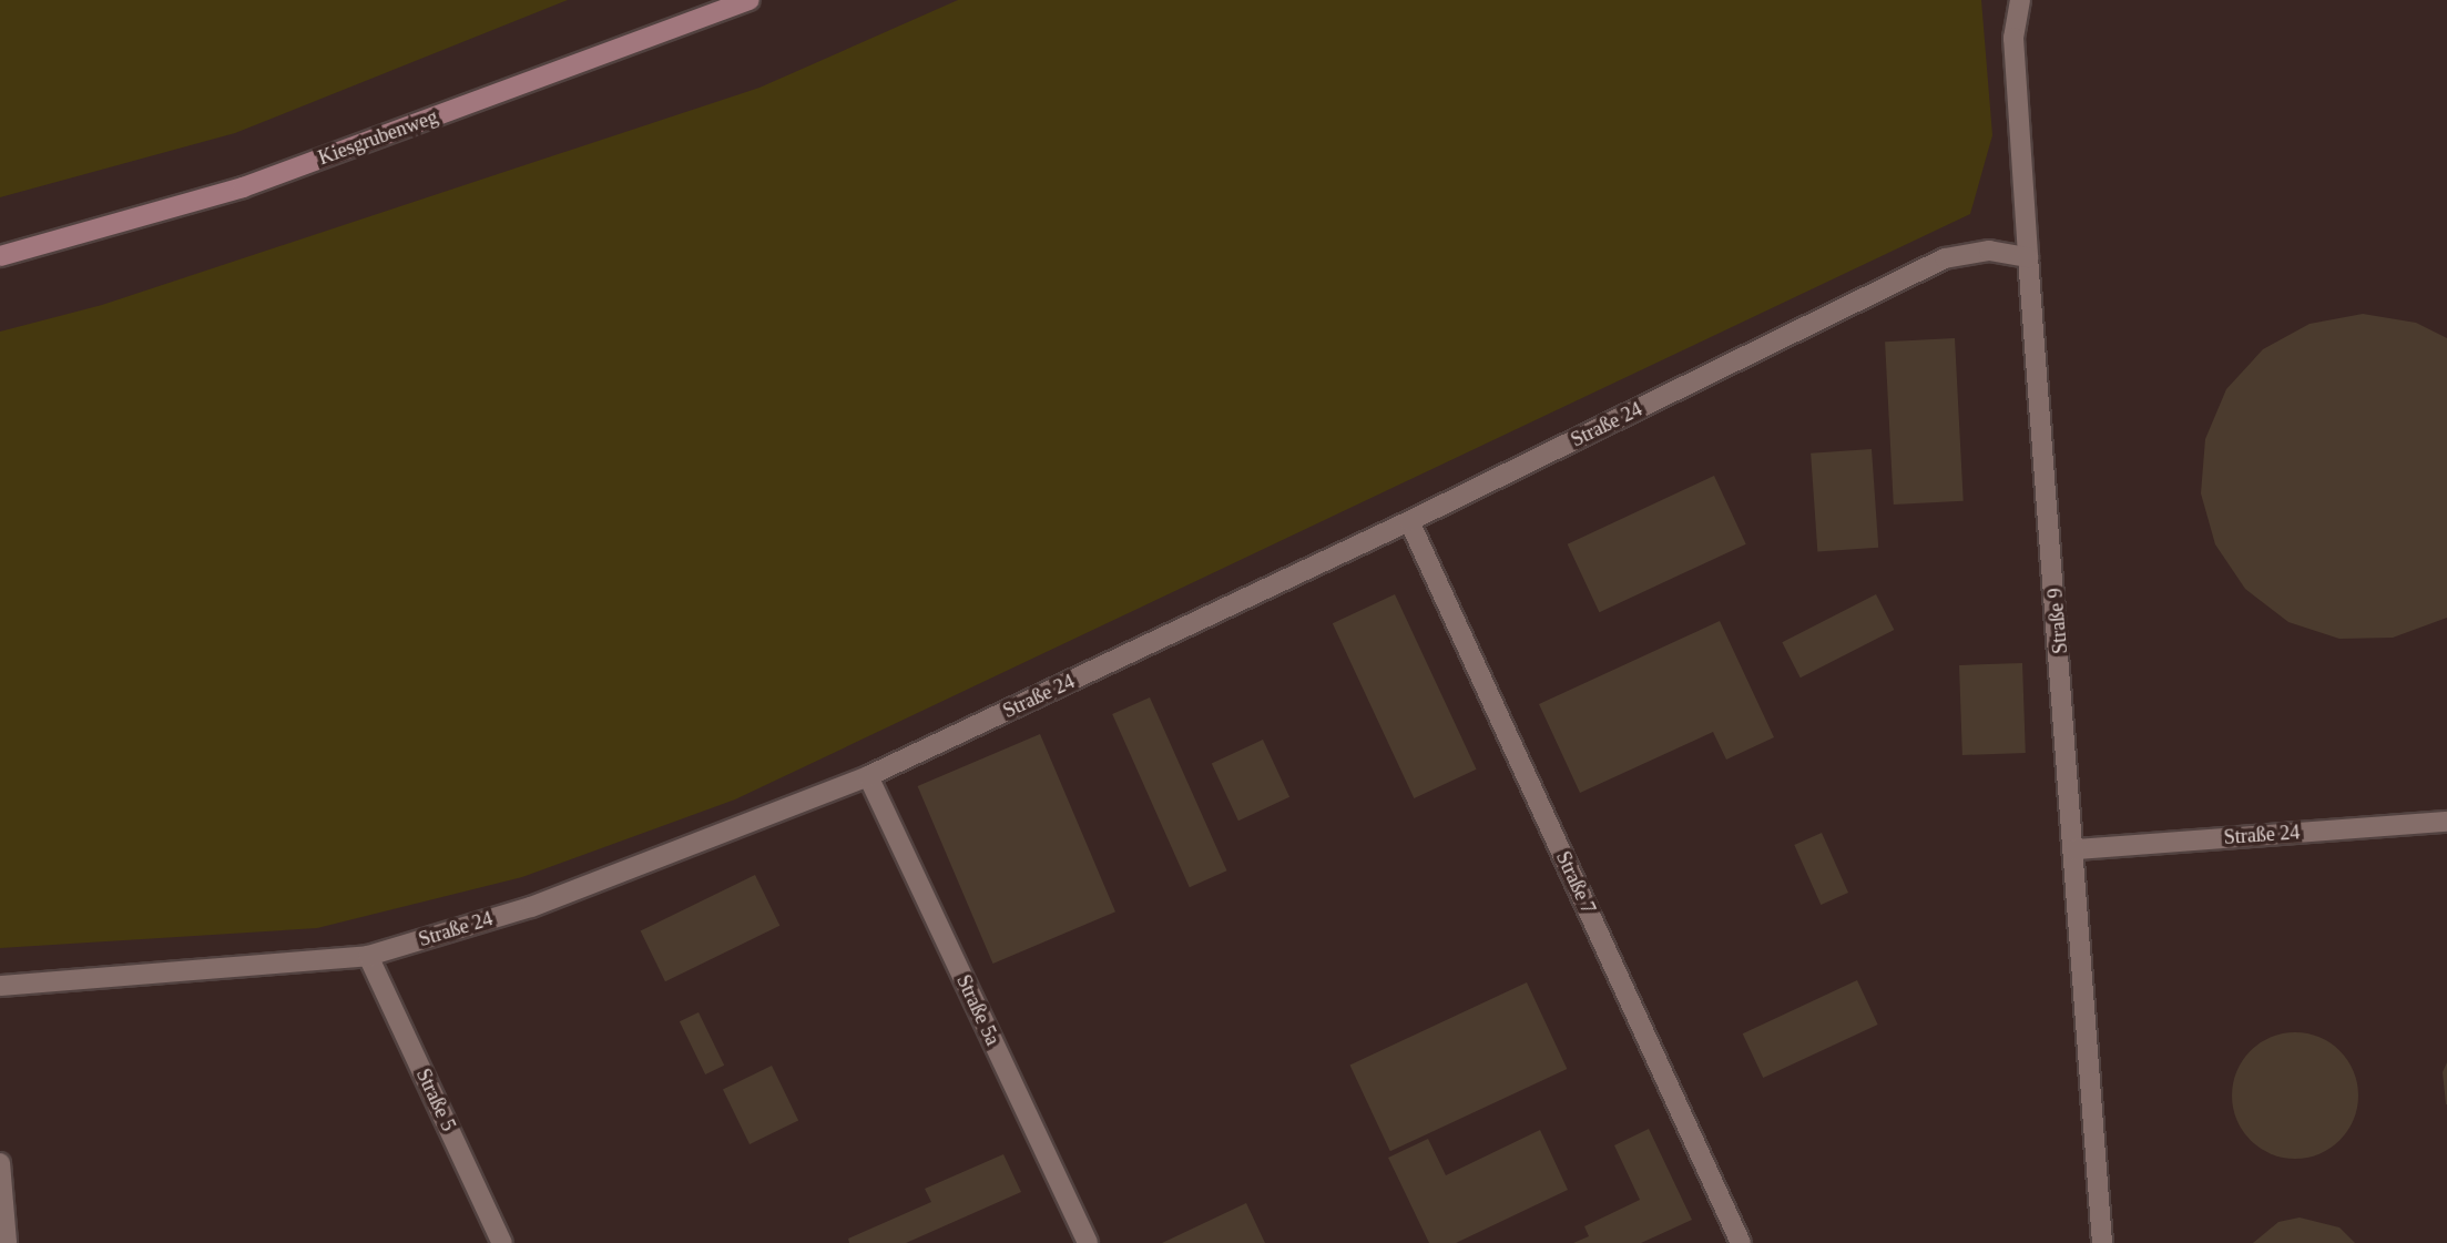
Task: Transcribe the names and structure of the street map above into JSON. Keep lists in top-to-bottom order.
{
  "streets": {
    "main road": ["Kiesgrubenweg"],
    "lane": [
      "Straße 24",
      "Straße 9",
      "Straße 7",
      "Straße 5a",
      "Straße 5"
    ]
  },
  "crossings": [
    ["Straße 24", "Straße 9"],
    ["Straße 24", "Straße 7"],
    ["Straße 24", "Straße 5a"],
    ["Straße 24", "Straße 5"]
  ]
}
